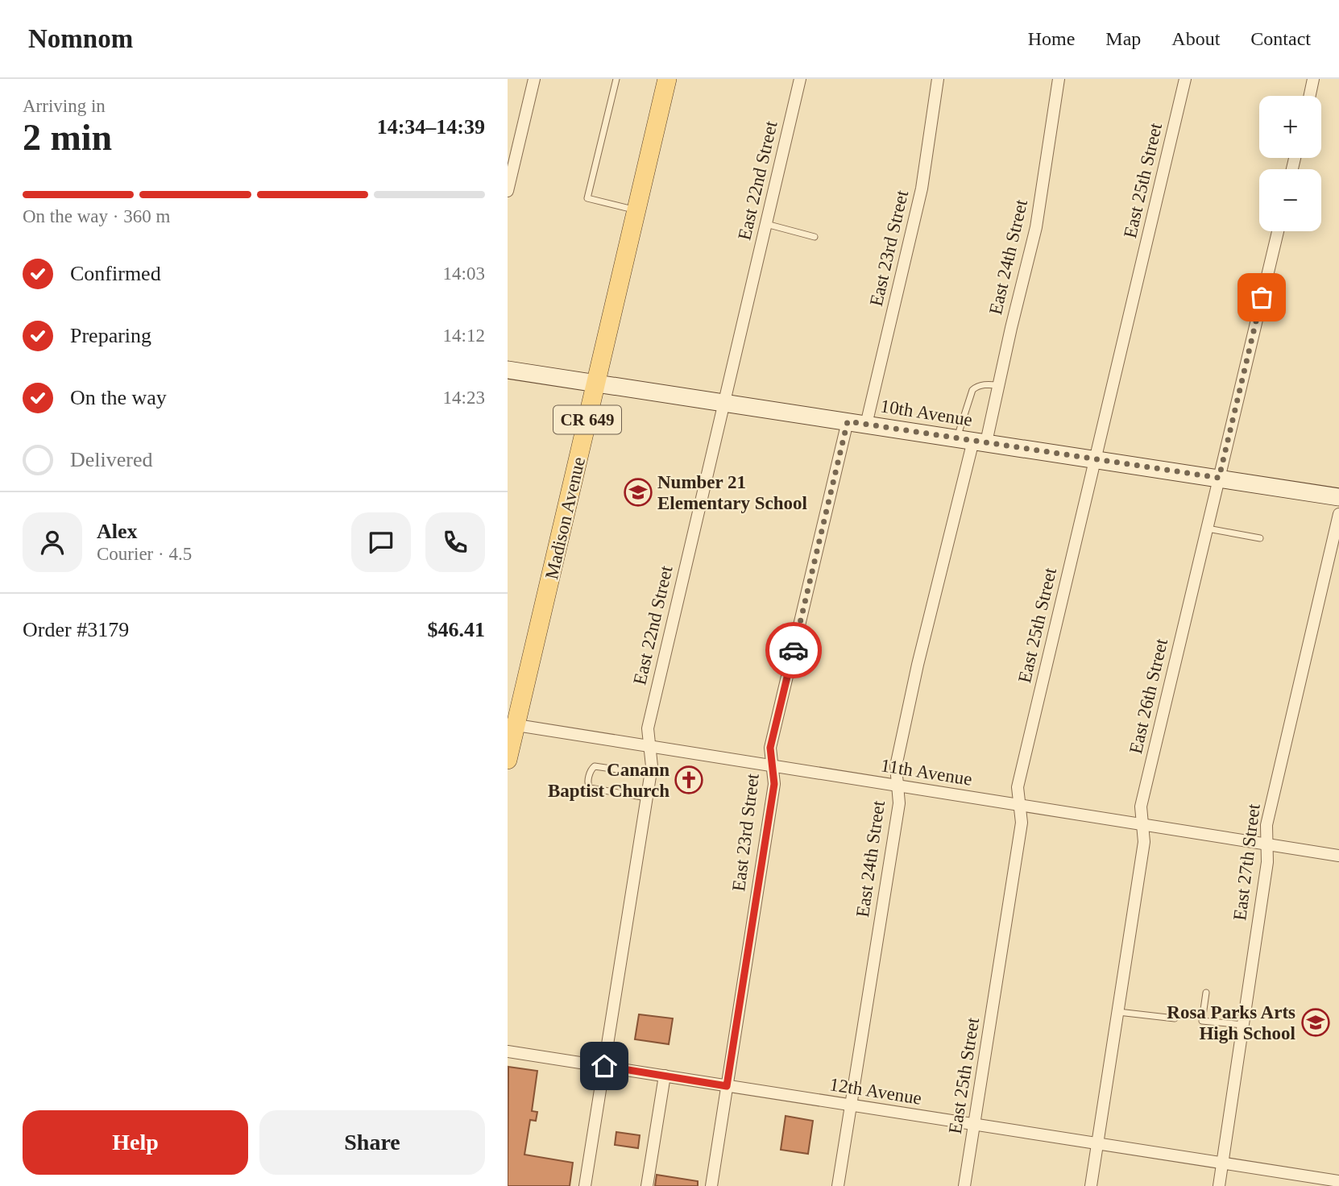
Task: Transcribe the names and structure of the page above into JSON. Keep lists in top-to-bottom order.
{
  "streets": {
    "main road": ["10th Avenue", "CR 649", "Madison Avenue"],
    "street": [
      "East 22nd Street",
      "East 25th Street",
      "East 23rd Street",
      "East 24th Street",
      "East 26th Street",
      "11th Avenue",
      "East 27th Street",
      "12th Avenue"
    ]
  },
  "crossings": [
    ["East 22nd Street", "10th Avenue"],
    ["East 22nd Street", "11th Avenue"],
    ["East 22nd Street", "12th Avenue"],
    ["East 25th Street", "10th Avenue"],
    ["East 25th Street", "11th Avenue"],
    ["East 25th Street", "12th Avenue"],
    ["East 23rd Street", "10th Avenue"],
    ["East 23rd Street", "11th Avenue"],
    ["East 23rd Street", "12th Avenue"],
    ["East 24th Street", "10th Avenue"],
    ["East 24th Street", "11th Avenue"],
    ["East 24th Street", "12th Avenue"],
    ["10th Avenue", "Madison Avenue"],
    ["10th Avenue", "East 26th Street"],
    ["Madison Avenue", "11th Avenue"],
    ["East 26th Street", "11th Avenue"],
    ["East 26th Street", "12th Avenue"],
    ["11th Avenue", "East 27th Street"],
    ["East 27th Street", "12th Avenue"]
  ],
  "places": {
    "school or university": ["Number 21 Elementary School", "Rosa Parks Arts High School"],
    "church": ["Canann Baptist Church"]
  },
  "page": {
    "header": "Nomnom",
    "nav": [
      "Home",
      "Map",
      "About",
      "Contact"
    ],
    "heading": ["2 min", "Arriving in", "14:34–14:39"],
    "panel": [
      "Alex",
      "Courier · 4.5",
      "Order #3179",
      "$46.41"
    ],
    "map_buttons": ["+", "−"],
    "bar": "On the way · 360 m",
    "list": [
      ["Confirmed", "14:03"],
      ["Preparing", "14:12"],
      ["On the way", "14:23"],
      "Delivered"
    ],
    "buttons": ["Help", "Share"]
  }
}
